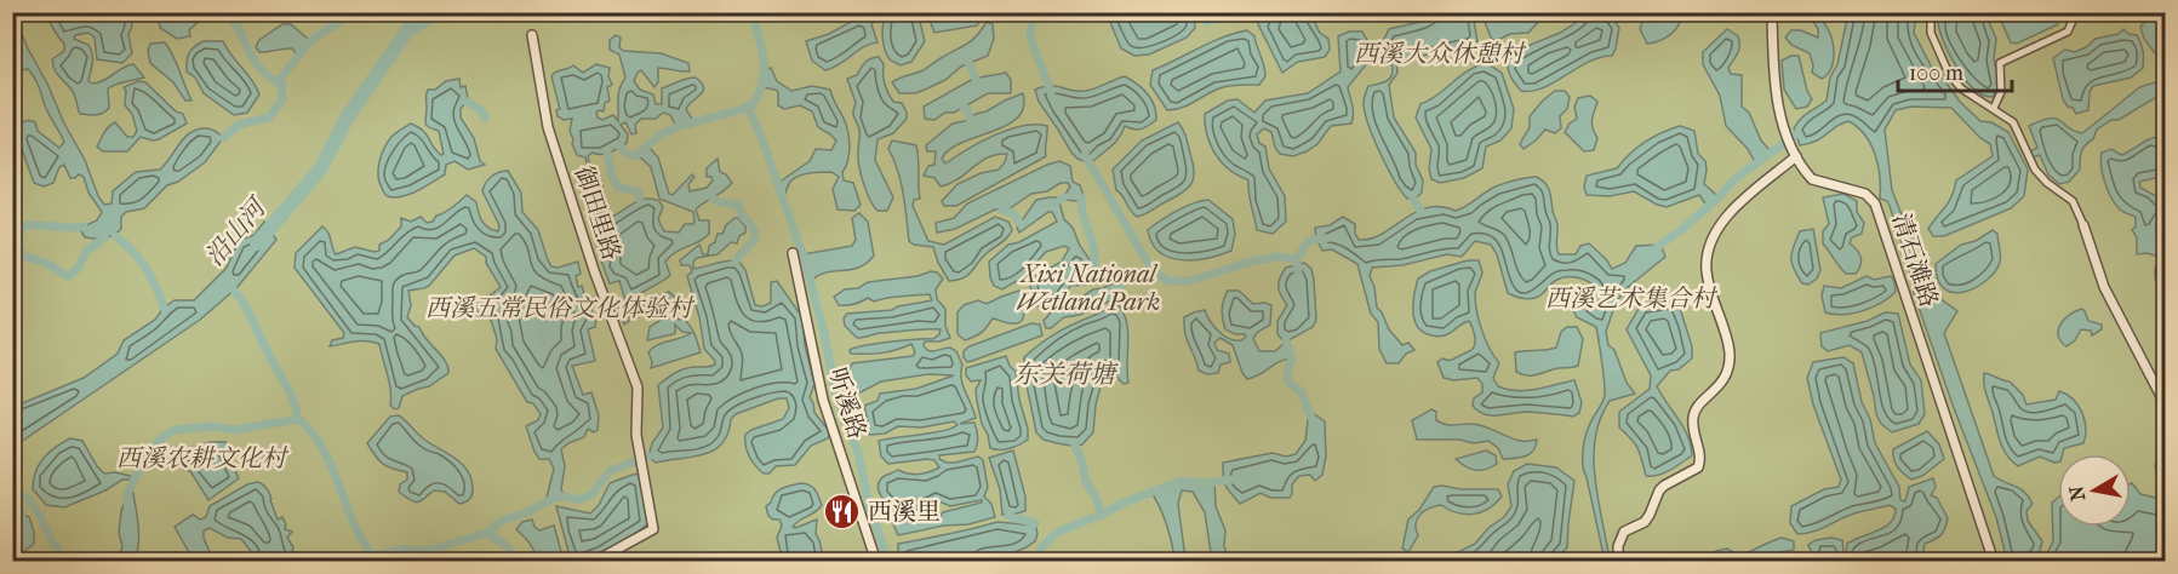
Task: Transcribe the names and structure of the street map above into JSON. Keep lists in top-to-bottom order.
{
  "streets": {
    "street": ["御田里路", "清石滩路", "听溪路"]
  },
  "water": ["沿山河", "东关荷塘"],
  "parks": [
    "西溪大众休憩村",
    "Xixi National Wetland Park",
    "西溪艺术集合村",
    "西溪五常民俗文化体验村",
    "西溪农耕文化村"
  ],
  "places": {
    "restaurant": ["西溪里"]
  },
  "scale_bar": "100 m",
  "north": "left"
}
